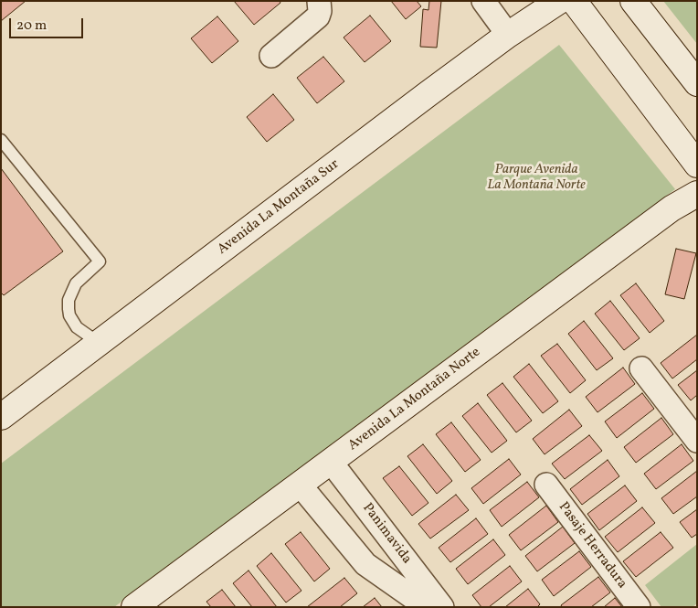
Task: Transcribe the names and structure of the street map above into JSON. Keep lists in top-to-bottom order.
{
  "streets": {
    "street": [
      "Avenida La Montaña Sur",
      "Avenida La Montaña Norte",
      "Panimavida",
      "Pasaje Herradura"
    ]
  },
  "crossings": [
    ["Avenida La Montaña Norte", "Panimavida"]
  ],
  "parks": ["Parque Avenida La Montaña Norte"],
  "scale_bar": "20 m"
}
